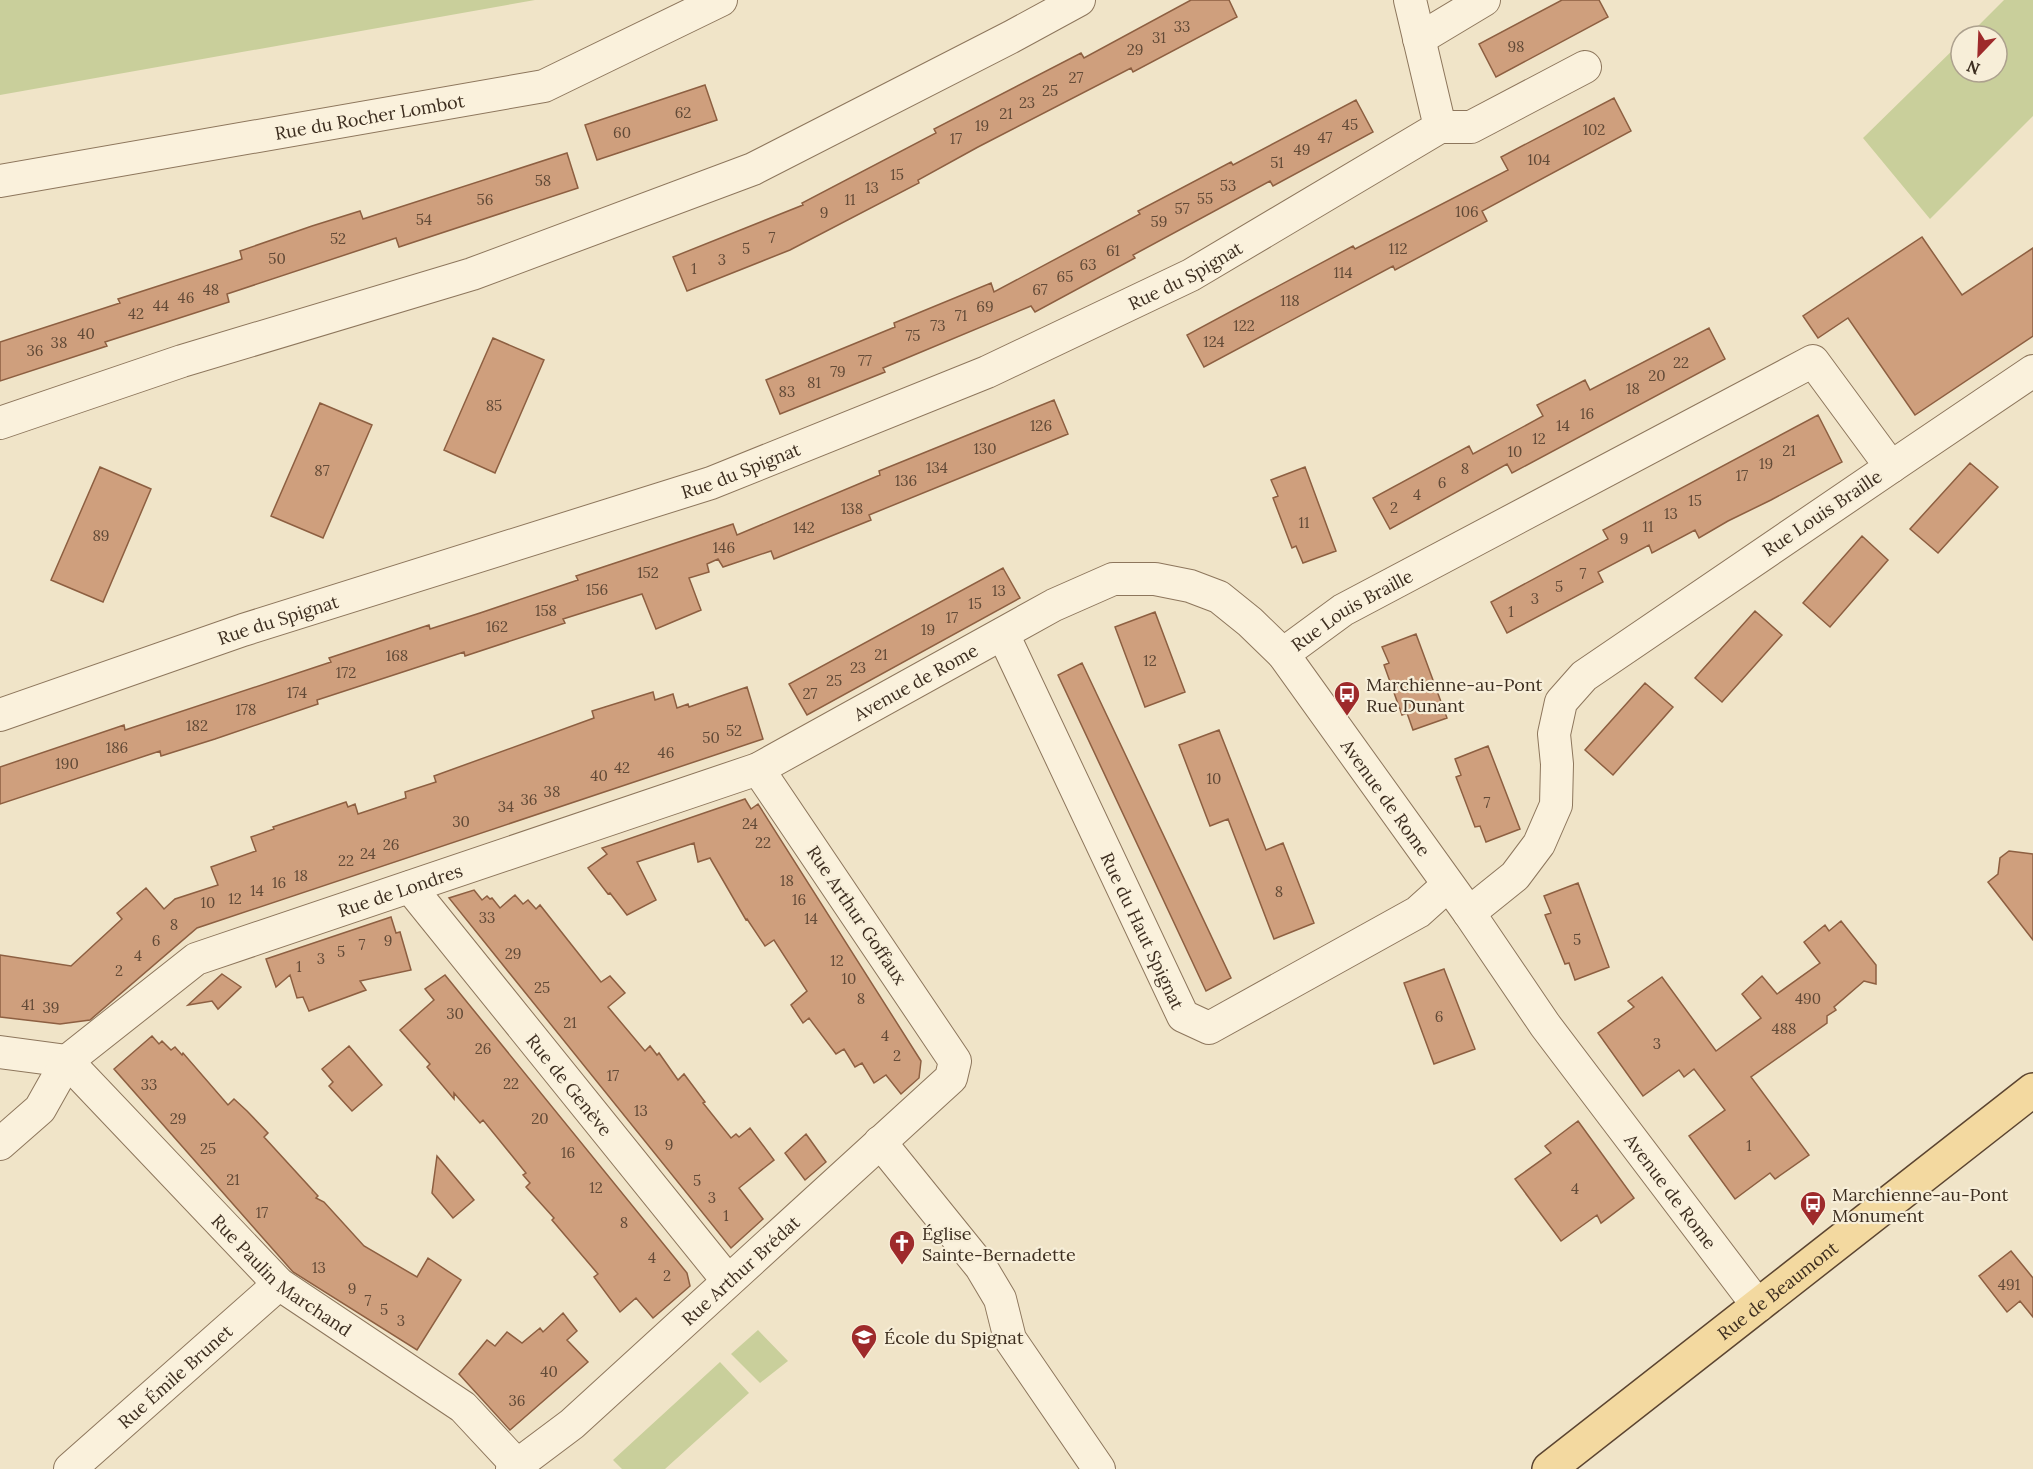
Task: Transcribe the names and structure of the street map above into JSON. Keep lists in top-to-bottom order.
{
  "streets": {
    "main road": ["Rue de Beaumont"],
    "street": [
      "Rue du Rocher Lombot",
      "Rue du Spignat",
      "Rue Louis Braille",
      "Avenue de Rome",
      "Rue de Londres",
      "Rue Arthur Goffaux",
      "Rue du Haut Spignat",
      "Rue de Genève",
      "Rue Arthur Brédat",
      "Rue Paulin Marchand",
      "Rue Émile Brunet"
    ]
  },
  "crossings": [
    ["Rue Louis Braille", "Avenue de Rome"],
    ["Avenue de Rome", "Rue de Londres"],
    ["Avenue de Rome", "Rue Arthur Goffaux"],
    ["Avenue de Rome", "Rue du Haut Spignat"],
    ["Avenue de Rome", "Rue de Beaumont"],
    ["Rue de Londres", "Rue Arthur Goffaux"],
    ["Rue de Londres", "Rue de Genève"],
    ["Rue de Londres", "Rue Paulin Marchand"],
    ["Rue Arthur Goffaux", "Rue Arthur Brédat"],
    ["Rue de Genève", "Rue Arthur Brédat"],
    ["Rue Arthur Brédat", "Rue Paulin Marchand"],
    ["Rue Paulin Marchand", "Rue Émile Brunet"]
  ],
  "places": {
    "bus stop": ["Marchienne-au-Pont Rue Dunant", "Marchienne-au-Pont Monument"],
    "church": ["Église Sainte-Bernadette"],
    "school or university": ["École du Spignat"]
  },
  "house_numbers": [
    "33",
    "31",
    "98",
    "29",
    "27",
    "25",
    "23",
    "62",
    "21",
    "45",
    "19",
    "102",
    "60",
    "47",
    "17",
    "49",
    "104",
    "51",
    "15",
    "58",
    "53",
    "13",
    "55",
    "56",
    "11",
    "57",
    "106",
    "9",
    "54",
    "59",
    "7",
    "52",
    "5",
    "112",
    "61",
    "50",
    "3",
    "63",
    "1",
    "114",
    "65",
    "48",
    "67",
    "46",
    "118",
    "44",
    "69",
    "42",
    "71",
    "73",
    "122",
    "40",
    "75",
    "124",
    "38",
    "36",
    "77",
    "22",
    "79",
    "20",
    "81",
    "18",
    "83",
    "85",
    "16",
    "126",
    "14",
    "12",
    "130",
    "21",
    "10",
    "19",
    "134",
    "8",
    "87",
    "17",
    "136",
    "6",
    "4",
    "15",
    "2",
    "138",
    "13",
    "11",
    "11",
    "142",
    "89",
    "9",
    "146",
    "152",
    "7",
    "5",
    "156",
    "13",
    "3",
    "15",
    "158",
    "1",
    "17",
    "162",
    "19",
    "21",
    "168",
    "12",
    "23",
    "172",
    "25",
    "174",
    "27",
    "178",
    "182",
    "52",
    "50",
    "186",
    "46",
    "190",
    "42",
    "40",
    "10",
    "38",
    "36",
    "7",
    "34",
    "30",
    "24",
    "22",
    "26",
    "24",
    "22",
    "18",
    "18",
    "16",
    "14",
    "8",
    "12",
    "16",
    "10",
    "33",
    "14",
    "8",
    "5",
    "6",
    "9",
    "7",
    "5",
    "29",
    "4",
    "3",
    "12",
    "1",
    "2",
    "10",
    "25",
    "8",
    "490",
    "41",
    "39",
    "30",
    "6",
    "21",
    "488",
    "4",
    "3",
    "26",
    "2",
    "17",
    "22",
    "33",
    "13",
    "29",
    "20",
    "9",
    "1",
    "25",
    "16",
    "21",
    "5",
    "12",
    "4",
    "3",
    "17",
    "1",
    "8",
    "4",
    "13",
    "2",
    "491",
    "9",
    "7",
    "5",
    "3",
    "40",
    "36"
  ],
  "north": "bottom left"
}
